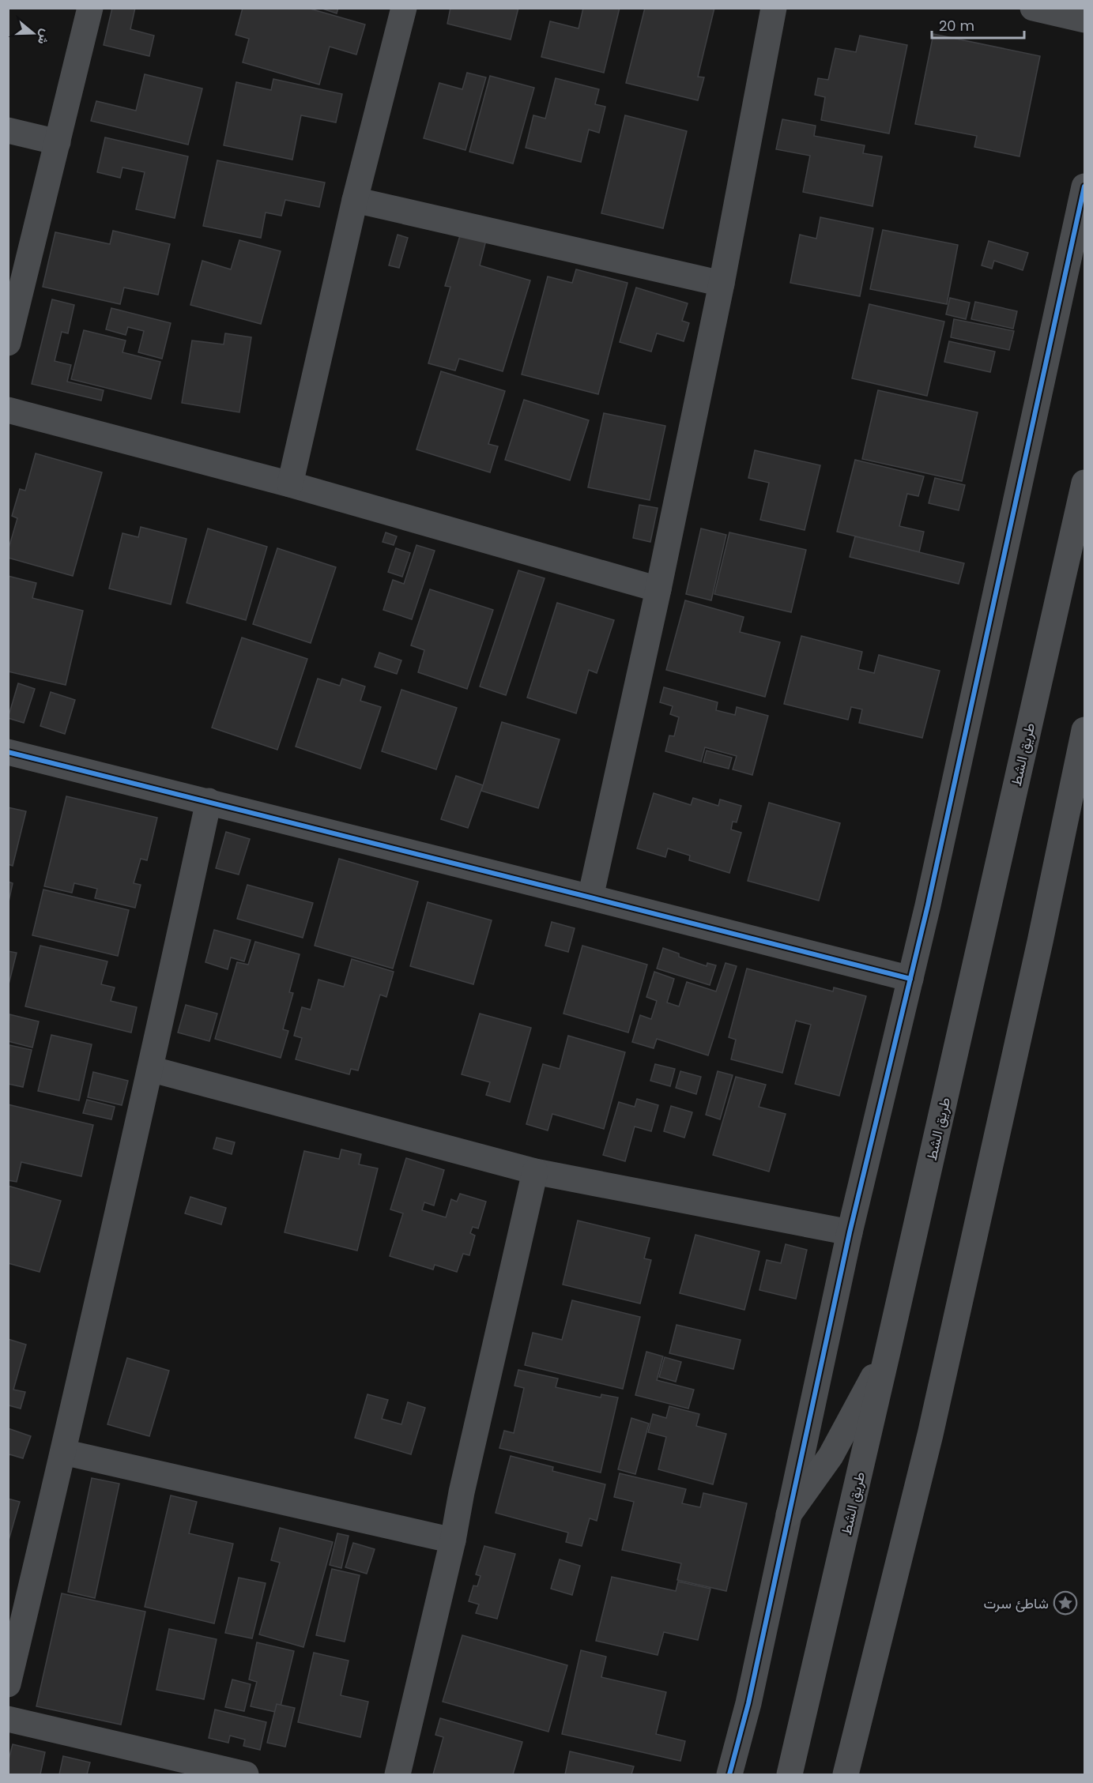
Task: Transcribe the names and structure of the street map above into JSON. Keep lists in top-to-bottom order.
{
  "streets": {
    "main road": ["طريق الشط"]
  },
  "places": {
    "place": ["شاطئ سرت"]
  },
  "scale_bar": "20 m",
  "north": "right"
}
